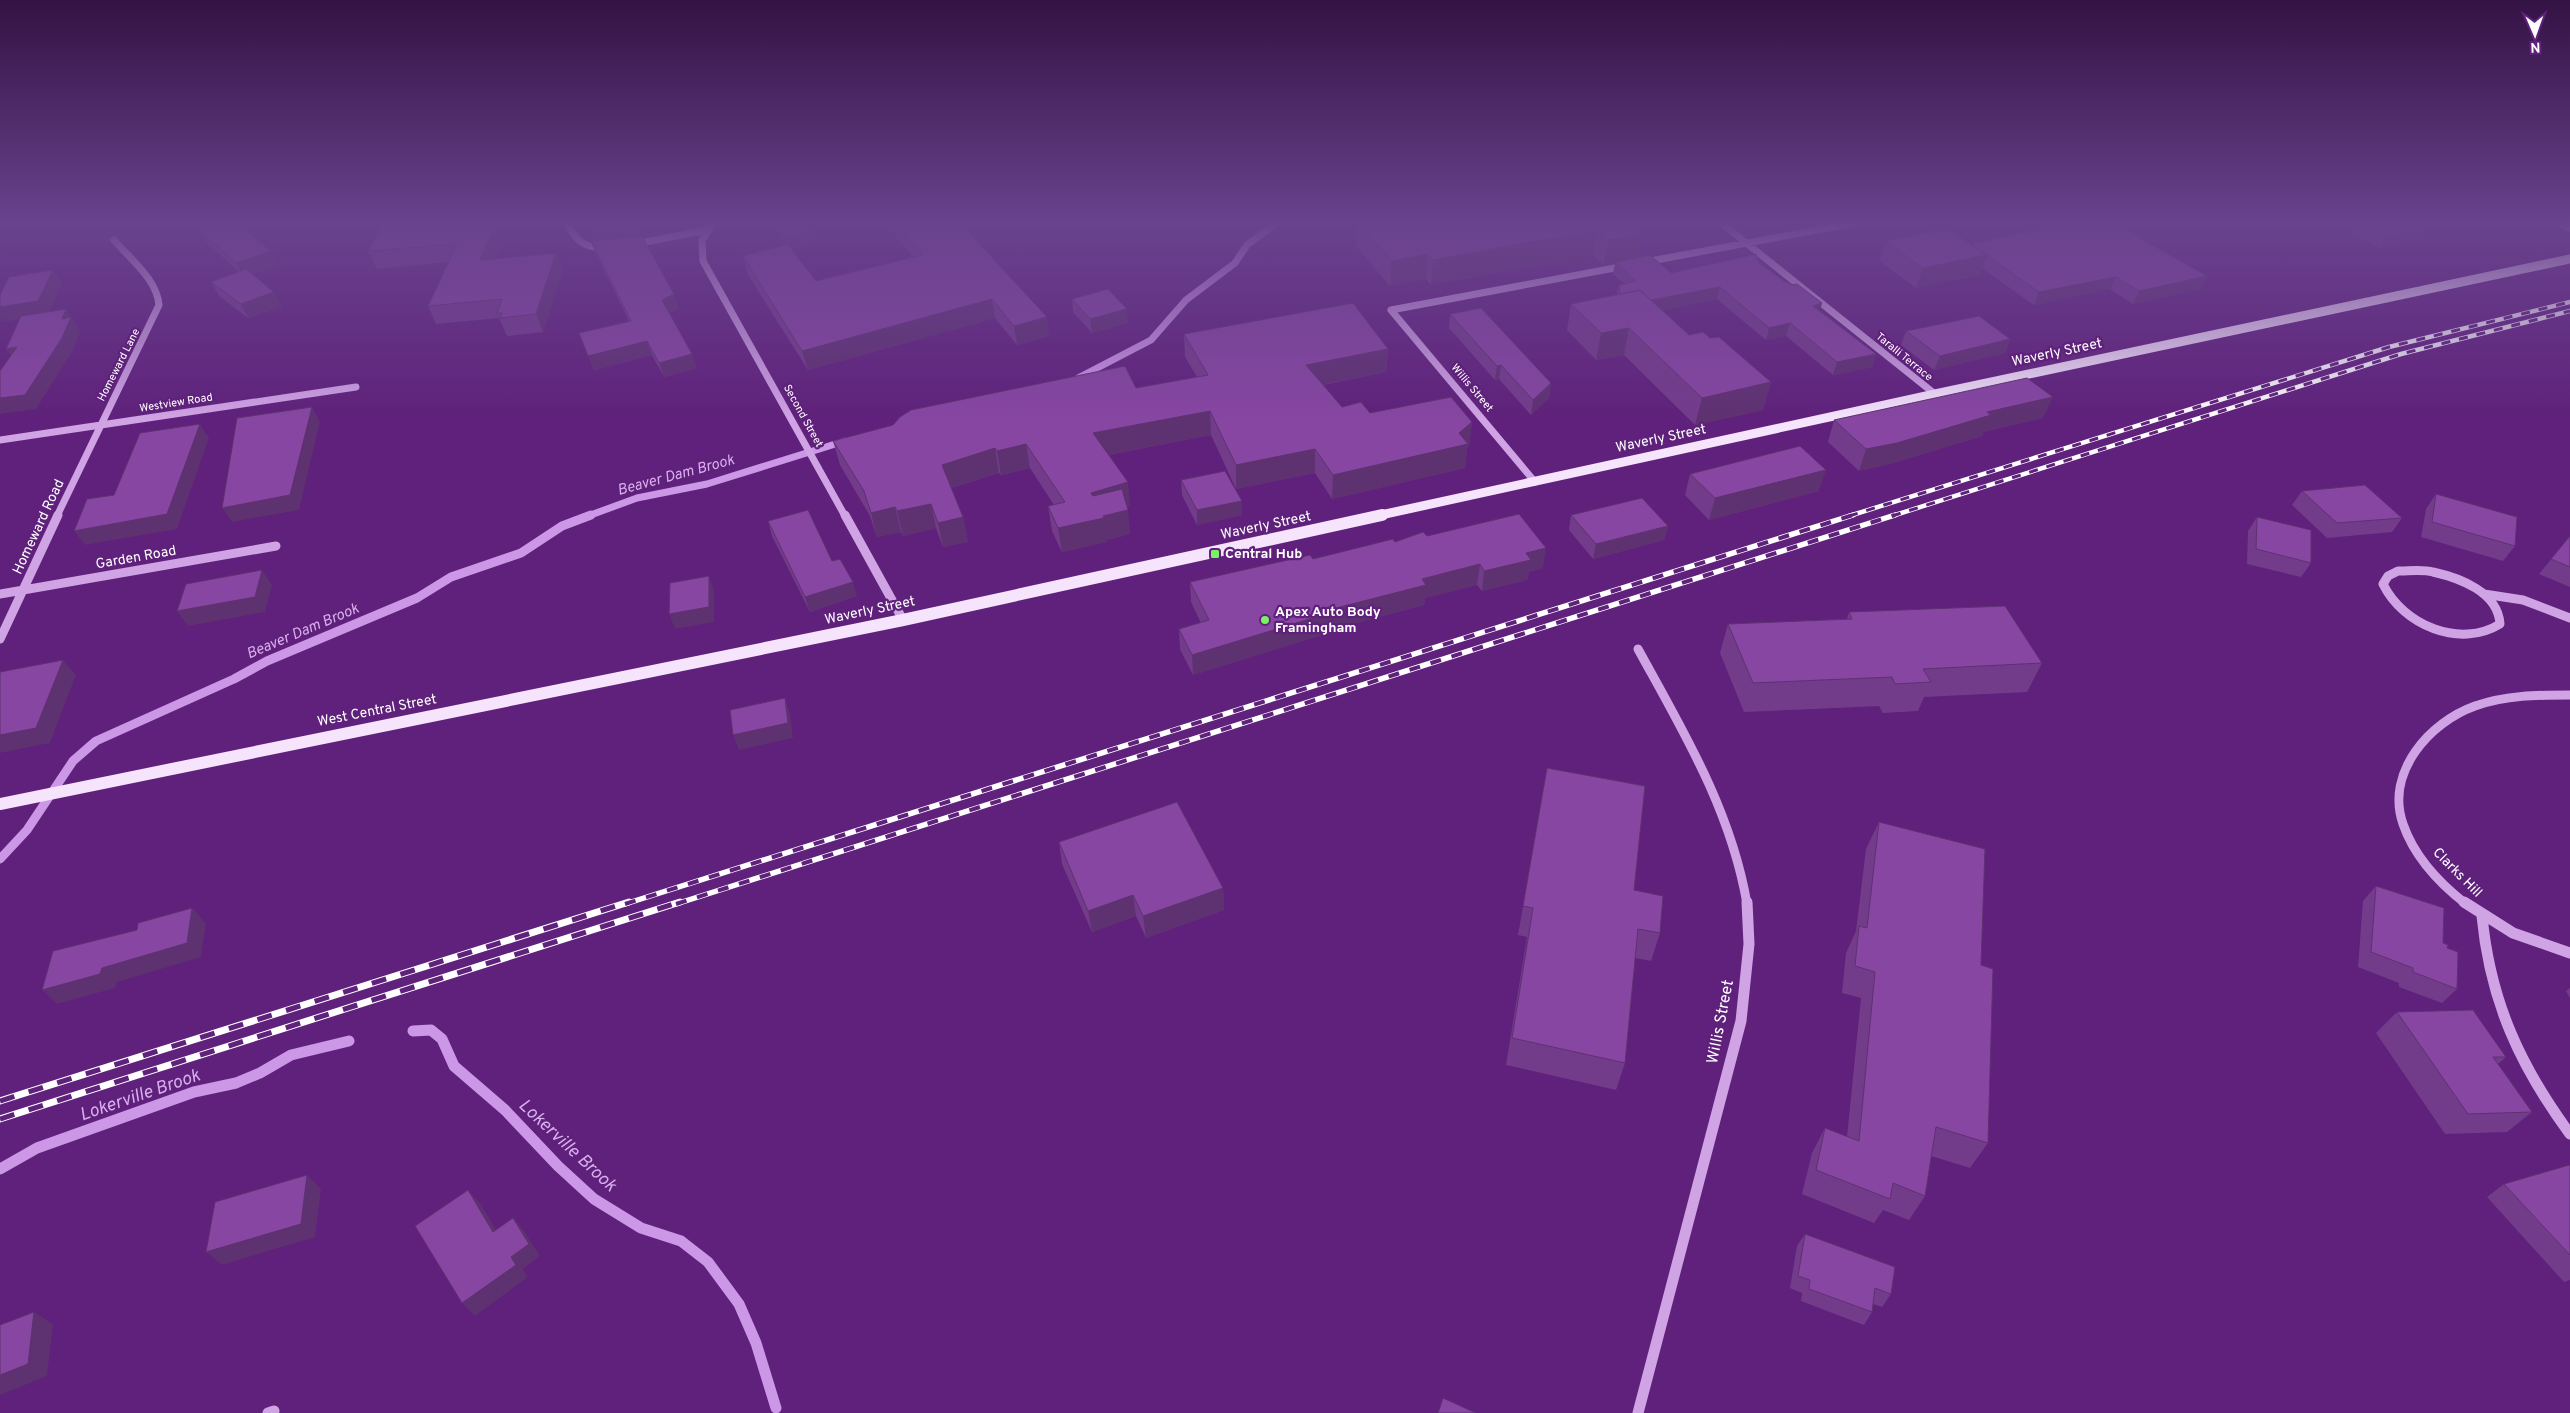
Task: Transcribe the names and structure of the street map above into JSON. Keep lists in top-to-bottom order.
{
  "streets": {
    "main road": ["Waverly Street", "West Central Street"],
    "street": [
      "Taralli Terrace",
      "Homeward Lane",
      "Willis Street",
      "Westview Road",
      "Second Street",
      "Homeward Road",
      "Garden Road",
      "Clarks Hill"
    ]
  },
  "crossings": [
    ["Waverly Street", "Taralli Terrace"],
    ["Waverly Street", "Willis Street"],
    ["Waverly Street", "Second Street"],
    ["Waverly Street", "West Central Street"],
    ["Homeward Lane", "Westview Road"],
    ["Homeward Lane", "Homeward Road"],
    ["Westview Road", "Homeward Road"],
    ["Homeward Road", "Garden Road"]
  ],
  "water": ["Beaver Dam Brook", "Lokerville Brook"],
  "places": {
    "transit": ["Central Hub"],
    "other": ["Apex Auto Body Framingham"]
  },
  "north": "bottom"
}
